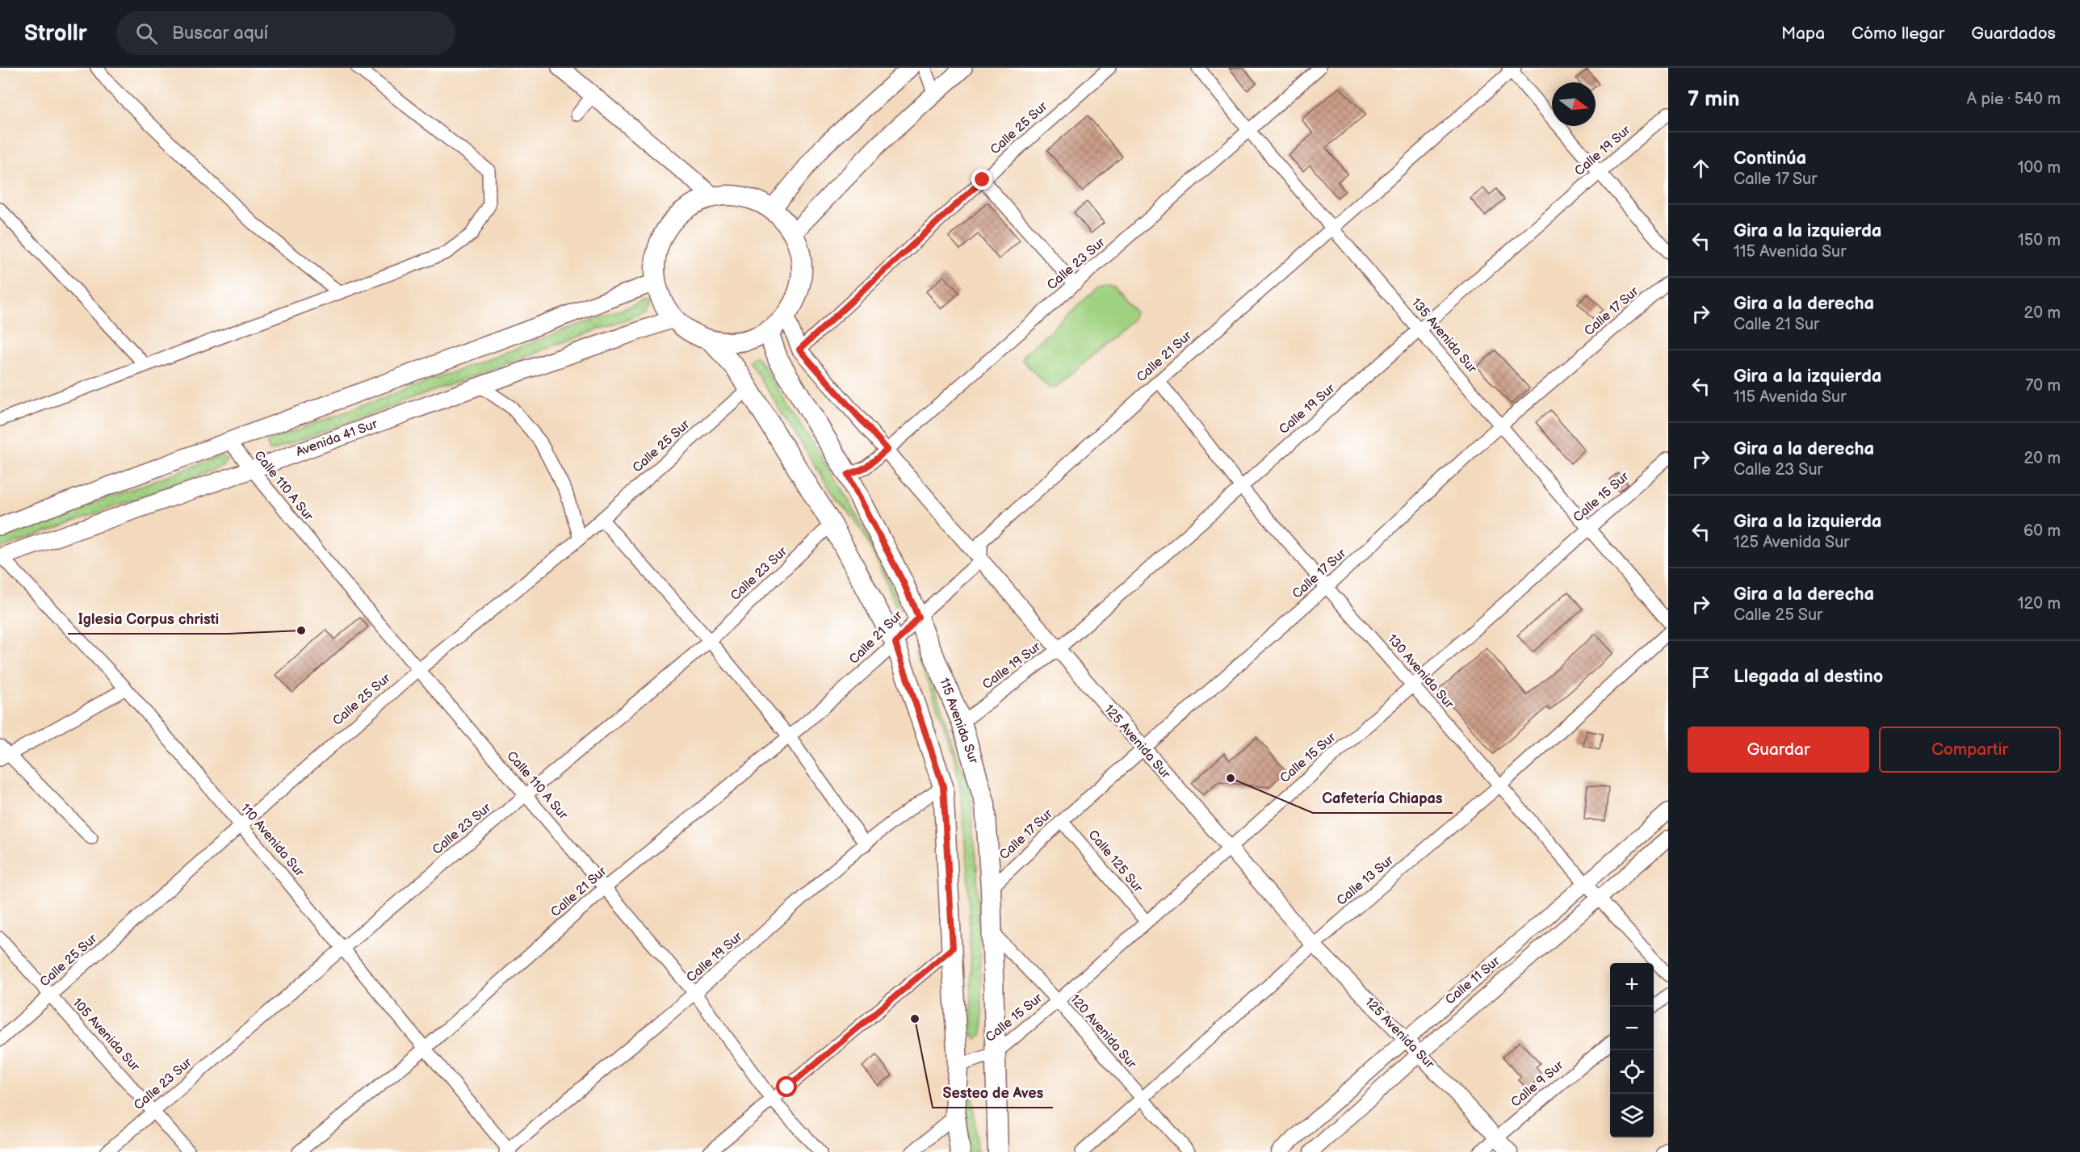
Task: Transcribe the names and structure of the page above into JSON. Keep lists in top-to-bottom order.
{
  "streets": {
    "main road": ["Avenida 41 Sur", "115 Avenida Sur"],
    "street": [
      "Calle 25 Sur",
      "Calle 19 Sur",
      "Calle 23 Sur",
      "Calle 17 Sur",
      "135 Avenida Sur",
      "Calle 21 Sur",
      "Calle 110 A Sur",
      "Calle 15 Sur",
      "130 Avenida Sur",
      "125 Avenida Sur",
      "110 Avenida Sur",
      "Calle 125 Sur",
      "Calle 13 Sur",
      "Calle 11 Sur",
      "120 Avenida Sur",
      "105 Avenida Sur",
      "Calle 9 Sur"
    ]
  },
  "crossings": [
    ["Calle 25 Sur", "Calle 110 A Sur"],
    ["Calle 25 Sur", "125 Avenida Sur"],
    ["Calle 25 Sur", "110 Avenida Sur"],
    ["Calle 25 Sur", "105 Avenida Sur"],
    ["Calle 19 Sur", "135 Avenida Sur"],
    ["Calle 19 Sur", "Calle 110 A Sur"],
    ["Calle 19 Sur", "130 Avenida Sur"],
    ["Calle 19 Sur", "115 Avenida Sur"],
    ["Calle 19 Sur", "125 Avenida Sur"],
    ["Calle 19 Sur", "110 Avenida Sur"],
    ["Calle 23 Sur", "135 Avenida Sur"],
    ["Calle 23 Sur", "Calle 110 A Sur"],
    ["Calle 23 Sur", "115 Avenida Sur"],
    ["Calle 23 Sur", "125 Avenida Sur"],
    ["Calle 23 Sur", "110 Avenida Sur"],
    ["Calle 23 Sur", "105 Avenida Sur"],
    ["Calle 17 Sur", "135 Avenida Sur"],
    ["Calle 17 Sur", "130 Avenida Sur"],
    ["Calle 17 Sur", "115 Avenida Sur"],
    ["Calle 17 Sur", "125 Avenida Sur"],
    ["Calle 17 Sur", "Calle 125 Sur"],
    ["135 Avenida Sur", "Calle 21 Sur"],
    ["135 Avenida Sur", "Calle 15 Sur"],
    ["Calle 21 Sur", "Calle 110 A Sur"],
    ["Calle 21 Sur", "130 Avenida Sur"],
    ["Calle 21 Sur", "115 Avenida Sur"],
    ["Calle 21 Sur", "125 Avenida Sur"],
    ["Calle 21 Sur", "110 Avenida Sur"],
    ["Avenida 41 Sur", "Calle 110 A Sur"],
    ["Avenida 41 Sur", "115 Avenida Sur"],
    ["Avenida 41 Sur", "125 Avenida Sur"],
    ["Avenida 41 Sur", "110 Avenida Sur"],
    ["Calle 15 Sur", "130 Avenida Sur"],
    ["Calle 15 Sur", "115 Avenida Sur"],
    ["Calle 15 Sur", "125 Avenida Sur"],
    ["Calle 15 Sur", "Calle 125 Sur"],
    ["Calle 15 Sur", "120 Avenida Sur"],
    ["130 Avenida Sur", "Calle 13 Sur"],
    ["130 Avenida Sur", "Calle 11 Sur"],
    ["115 Avenida Sur", "125 Avenida Sur"],
    ["115 Avenida Sur", "120 Avenida Sur"],
    ["125 Avenida Sur", "Calle 13 Sur"],
    ["125 Avenida Sur", "Calle 11 Sur"],
    ["125 Avenida Sur", "Calle 9 Sur"],
    ["Calle 13 Sur", "120 Avenida Sur"]
  ],
  "places": ["Iglesia Corpus christi", "Cafetería Chiapas", "Sesteo de Aves"],
  "north": "right",
  "page": {
    "header": "Strollr",
    "search": "Buscar aquí",
    "nav": ["Mapa", "Cómo llegar", "Guardados"],
    "heading": ["7 min", "A pie · 540 m"],
    "list": [
      ["Continúa", "Calle 17 Sur", "100 m"],
      ["Gira a la izquierda", "115 Avenida Sur", "150 m"],
      ["Gira a la derecha", "Calle 21 Sur", "20 m"],
      ["Gira a la izquierda", "115 Avenida Sur", "70 m"],
      ["Gira a la derecha", "Calle 23 Sur", "20 m"],
      ["Gira a la izquierda", "125 Avenida Sur", "60 m"],
      ["Gira a la derecha", "Calle 25 Sur", "120 m"],
      "Llegada al destino"
    ],
    "buttons": ["Guardar", "Compartir"],
    "map_buttons": ["+", "−"]
  }
}
